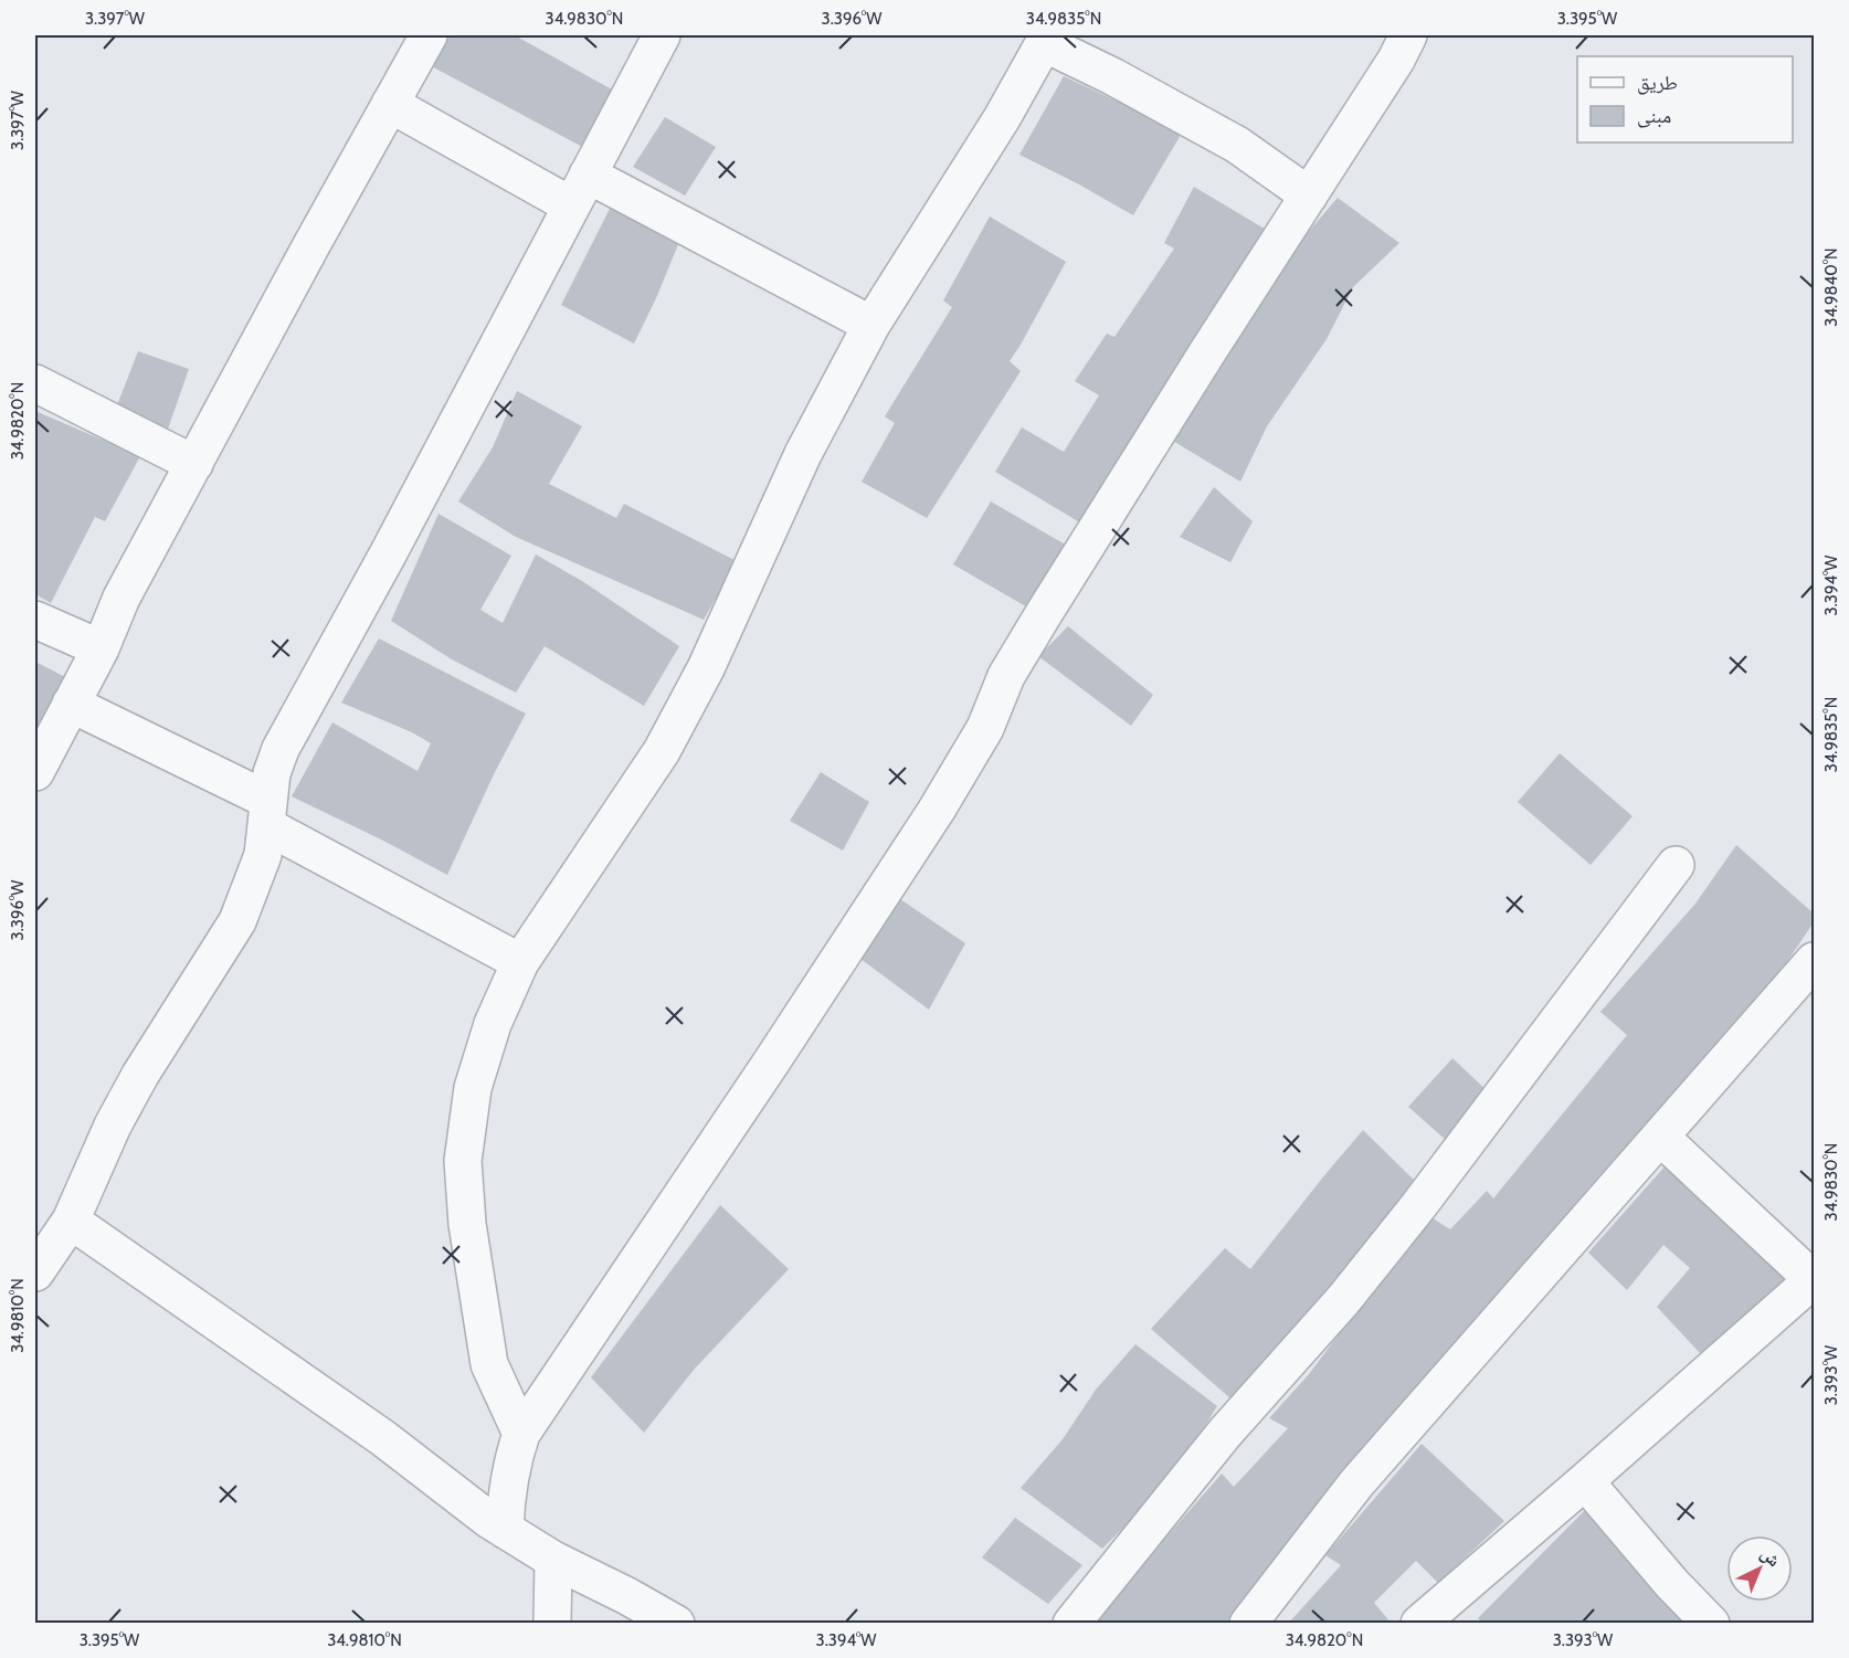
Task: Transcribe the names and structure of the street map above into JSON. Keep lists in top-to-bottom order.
{
  "legend": ["طريق", "مبنى"],
  "north": "top right",
  "coordinates": [
    "3.397°W",
    "34.9830°N",
    "3.396°W",
    "34.9835°N",
    "3.395°W",
    "34.9840°N",
    "34.9820°N",
    "3.394°W",
    "34.9810°N",
    "3.393°W"
  ]
}
